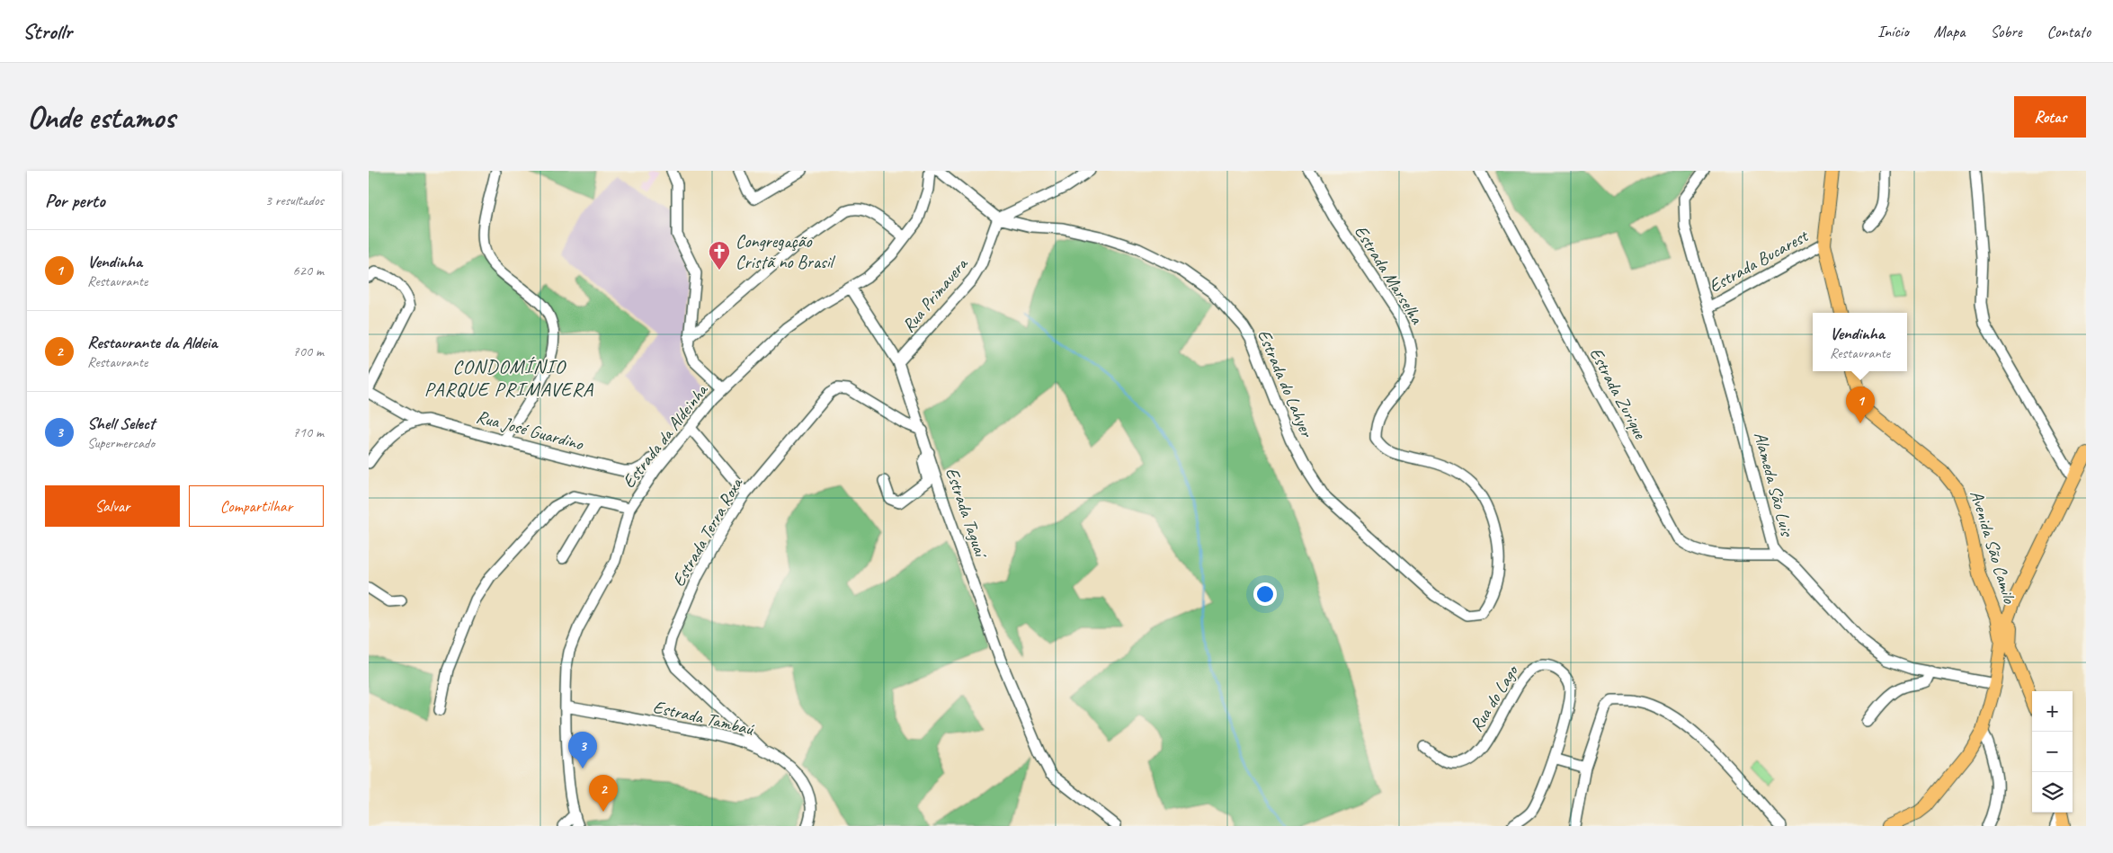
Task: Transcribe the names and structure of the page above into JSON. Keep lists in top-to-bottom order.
{
  "streets": {
    "main road": ["Avenida São Camilo"],
    "street": [
      "Estrada Bucarest",
      "Estrada Marselha",
      "Rua Primavera",
      "Estrada do Lahyer",
      "Estrada Zurique",
      "Rua José Guardino",
      "Estrada da Aldeinha",
      "Alameda São Luis",
      "Estrada Taguaí",
      "Estrada Terra Roxa",
      "Rua do Lago",
      "Estrada Tambaú"
    ]
  },
  "crossings": [
    ["Estrada Bucarest", "Alameda São Luis"],
    ["Estrada Marselha", "Estrada do Lahyer"],
    ["Rua Primavera", "Estrada do Lahyer"],
    ["Rua Primavera", "Estrada Taguaí"],
    ["Estrada Zurique", "Alameda São Luis"],
    ["Rua José Guardino", "Estrada da Aldeinha"],
    ["Estrada da Aldeinha", "Estrada Taguaí"],
    ["Estrada da Aldeinha", "Estrada Tambaú"],
    ["Estrada Taguaí", "Estrada Terra Roxa"],
    ["Estrada Terra Roxa", "Estrada Tambaú"]
  ],
  "districts": ["CONDOMÍNIO PARQUE PRIMAVERA"],
  "places": {
    "church": ["Congregação Cristã no Brasil"]
  },
  "page": {
    "header": "Strollr",
    "nav": [
      "Início",
      "Mapa",
      "Sobre",
      "Contato"
    ],
    "buttons": [
      "Rotas",
      ["Salvar", "Compartilhar"]
    ],
    "title": "Onde estamos",
    "heading": ["Por perto", "3 resultados"],
    "list": [
      {
        "mark": "1",
        "name": "Vendinha",
        "note": "Restaurante",
        "value": "620 m"
      },
      {
        "mark": "2",
        "name": "Restaurante da Aldeia",
        "note": "Restaurante",
        "value": "700 m"
      },
      {
        "mark": "3",
        "name": "Shell Select",
        "note": "Supermercado",
        "value": "710 m"
      }
    ],
    "popup": ["Vendinha", "Restaurante"],
    "pins": ["1", "3", "2"],
    "map_buttons": ["+", "−"]
  }
}
